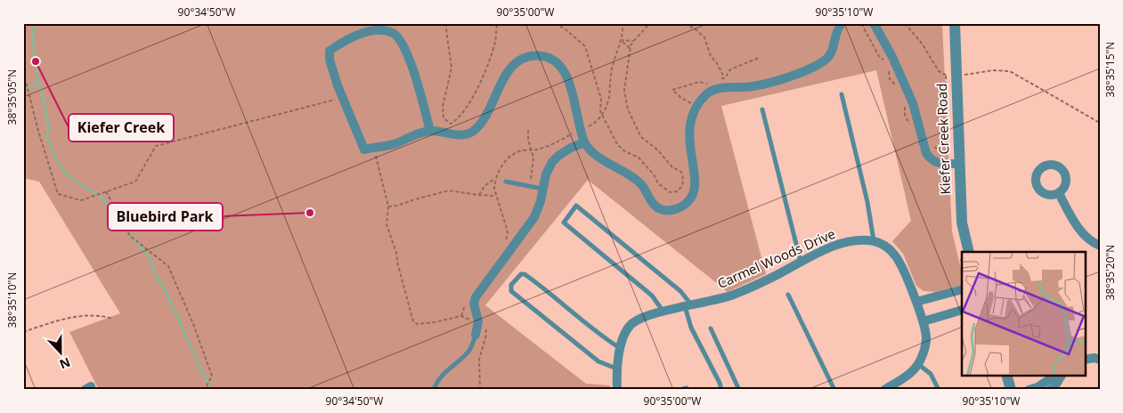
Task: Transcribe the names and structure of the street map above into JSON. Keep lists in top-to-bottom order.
{
  "streets": {
    "street": ["Kiefer Creek Road", "Carmel Woods Drive"]
  },
  "places": ["Kiefer Creek", "Bluebird Park"],
  "north": "bottom",
  "coordinates": [
    "90°34'50\"W",
    "90°35'00\"W",
    "90°35'10\"W",
    "38°35'15\"N",
    "38°35'05\"N",
    "38°35'20\"N",
    "38°35'10\"N"
  ]
}
